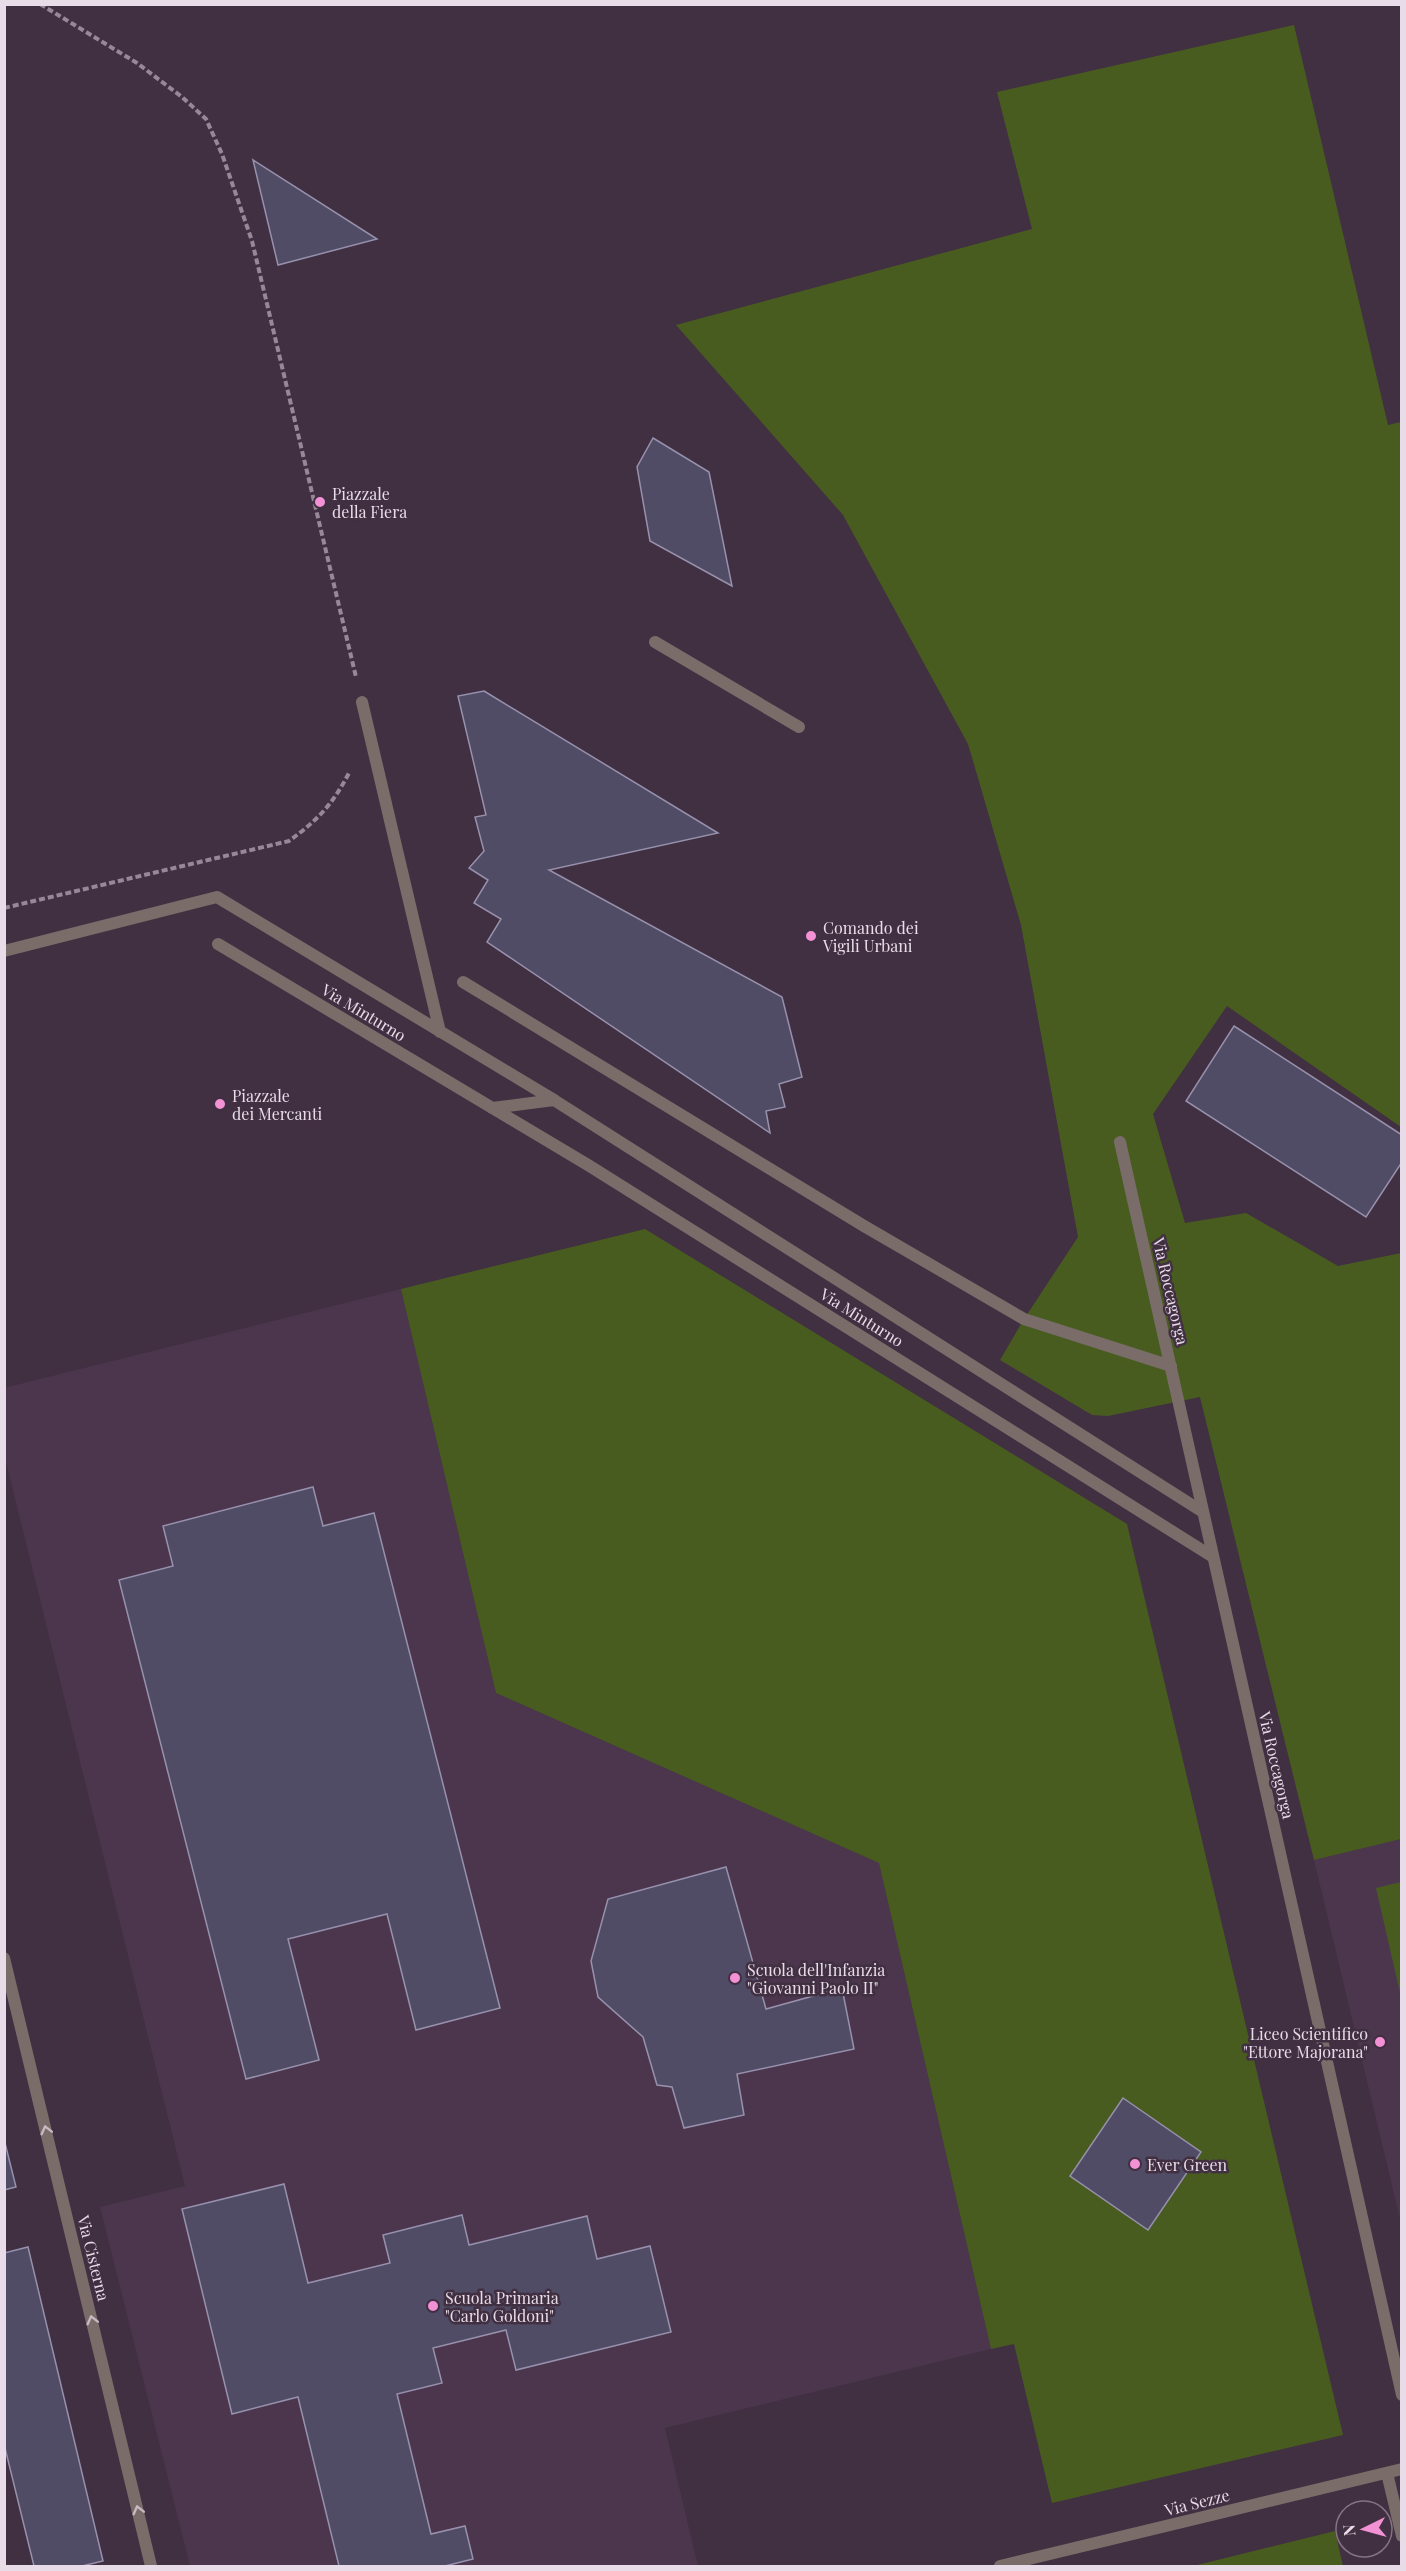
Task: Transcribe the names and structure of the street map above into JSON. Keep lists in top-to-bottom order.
{
  "streets": {
    "street": [
      "Via Minturno",
      "Via Roccagorga",
      "Via Cisterna",
      "Via Sezze"
    ]
  },
  "crossings": [
    ["Via Minturno", "Via Roccagorga"]
  ],
  "one_way": ["Via Cisterna"],
  "places": [
    "Piazzale della Fiera",
    "Comando dei Vigili Urbani",
    "Piazzale dei Mercanti",
    "Scuola dell'Infanzia \"Giovanni Paolo II\"",
    "Liceo Scientifico \"Ettore Majorana\"",
    "Ever Green",
    "Scuola Primaria \"Carlo Goldoni\""
  ],
  "north": "left"
}
